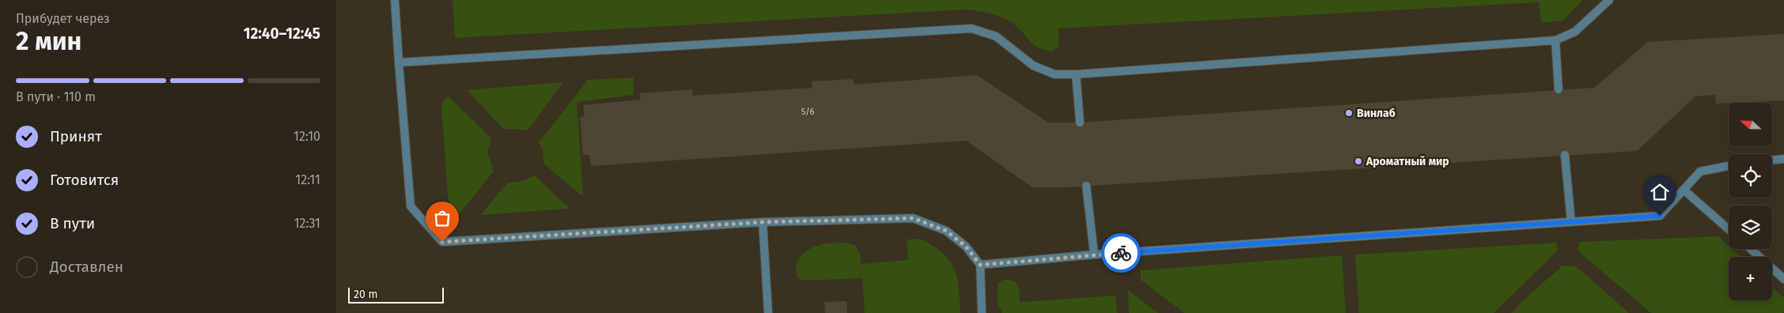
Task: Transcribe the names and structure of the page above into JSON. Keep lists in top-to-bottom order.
{
  "places": ["Винлаб", "Ароматный мир"],
  "house_numbers": ["5/6"],
  "scale_bar": "20 m",
  "north": "left",
  "page": {
    "heading": ["2 мин", "Прибудет через", "12:40–12:45"],
    "bar": "В пути · 110 m",
    "map_buttons": "+",
    "list": [
      ["Принят", "12:10"],
      ["Готовится", "12:11"],
      ["В пути", "12:31"],
      "Доставлен"
    ],
    "scale": "20 m"
  }
}
